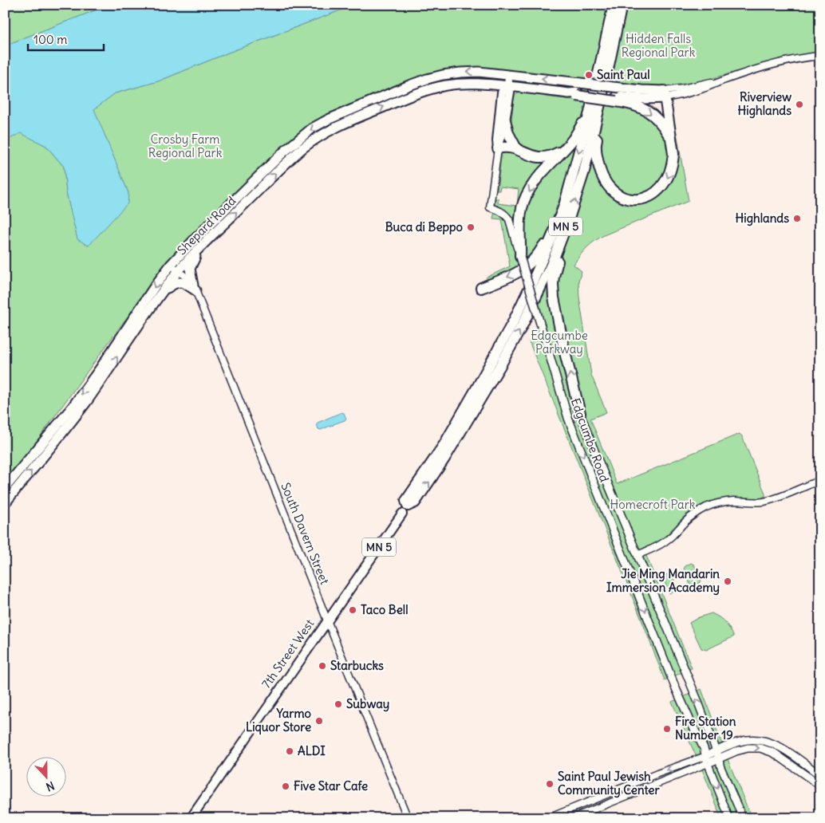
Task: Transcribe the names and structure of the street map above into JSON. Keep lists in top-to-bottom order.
{
  "streets": {
    "highway": ["Shepard Road", "MN 5"],
    "main road": ["Edgcumbe Road", "7th Street West"],
    "street": ["South Davern Street"]
  },
  "crossings": [
    ["Shepard Road", "South Davern Street"],
    ["MN 5", "7th Street West"],
    ["South Davern Street", "7th Street West"]
  ],
  "parks": [
    "Hidden Falls Regional Park",
    "Crosby Farm Regional Park",
    "Edgcumbe Parkway",
    "Homecroft Park"
  ],
  "places": [
    "Saint Paul",
    "Riverview Highlands",
    "Highlands",
    "Buca di Beppo",
    "Jie Ming Mandarin Immersion Academy",
    "Taco Bell",
    "Starbucks",
    "Subway",
    "Yarmo Liquor Store",
    "Fire Station Number 19",
    "ALDI",
    "Saint Paul Jewish Community Center",
    "Five Star Cafe"
  ],
  "scale_bar": "100 m",
  "north": "bottom"
}
